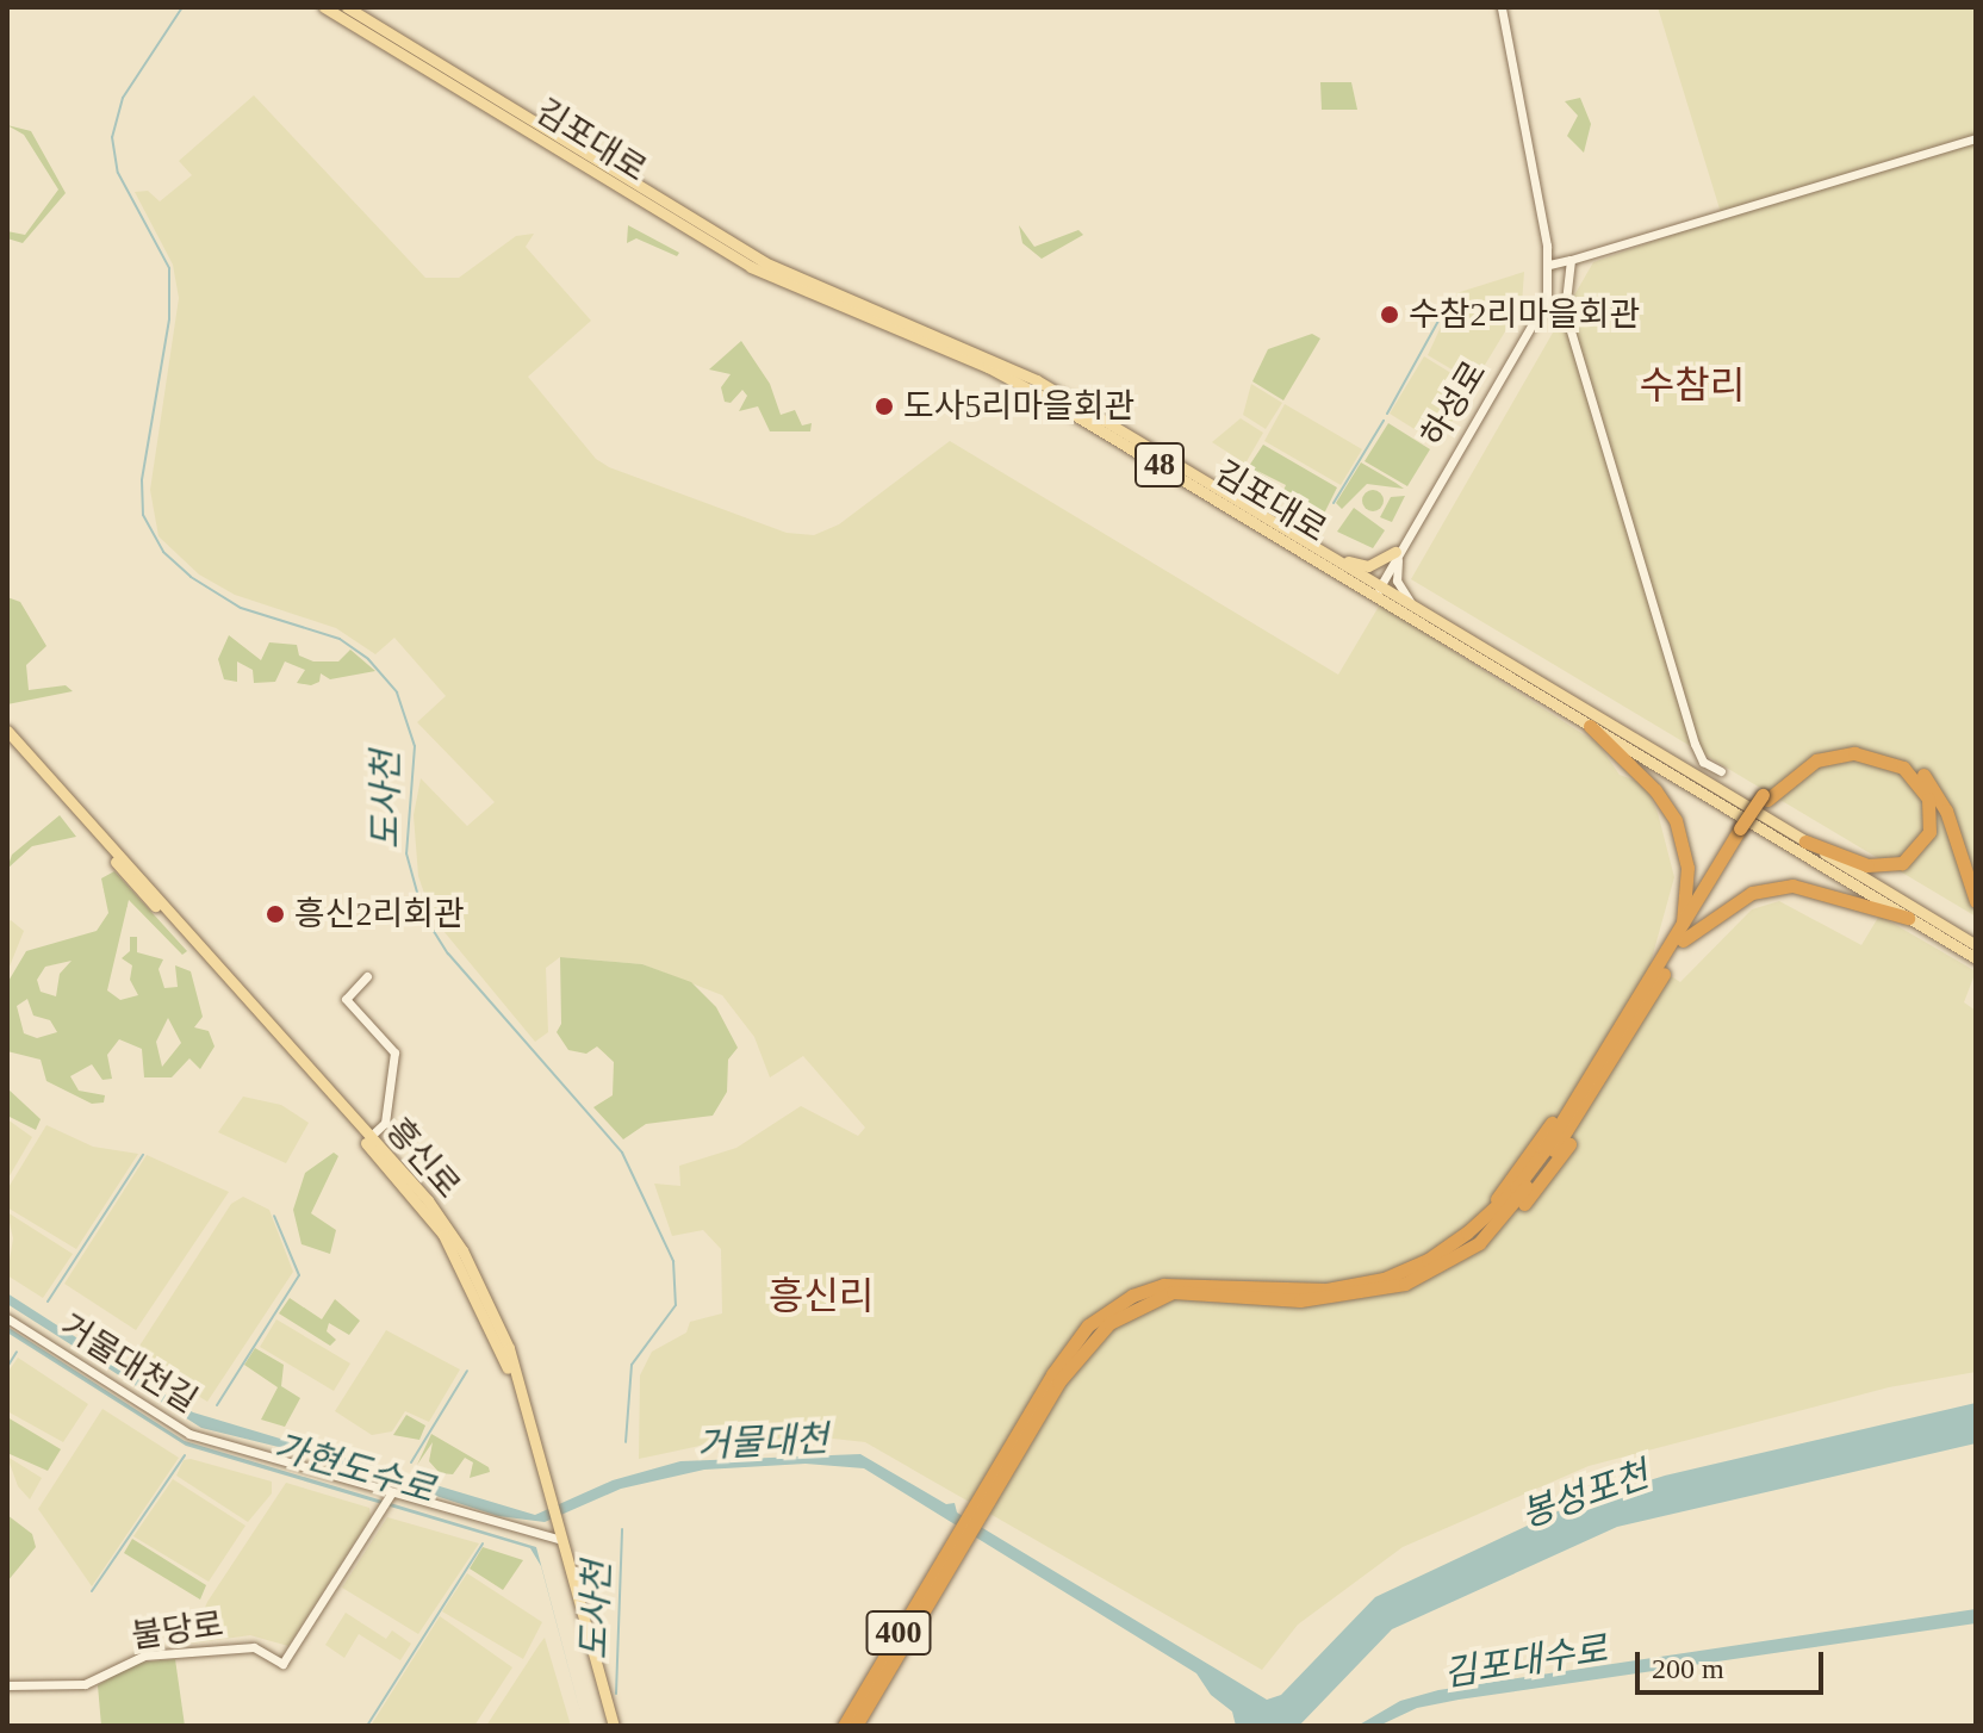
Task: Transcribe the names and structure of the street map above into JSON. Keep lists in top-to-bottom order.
{
  "streets": {
    "highway": ["400"],
    "main road": ["김포대로", "48", "흥신로"],
    "street": ["하성로", "거물대천길", "불당로"]
  },
  "crossings": [
    ["김포대로", "하성로"],
    ["거물대천길", "불당로"]
  ],
  "districts": ["수참리", "흥신리"],
  "water": [
    "도사천",
    "거물대천",
    "가현도수로",
    "봉성포천",
    "김포대수로"
  ],
  "places": ["수참2리마을회관", "도사5리마을회관", "흥신2리회관"],
  "scale_bar": "200 m"
}
